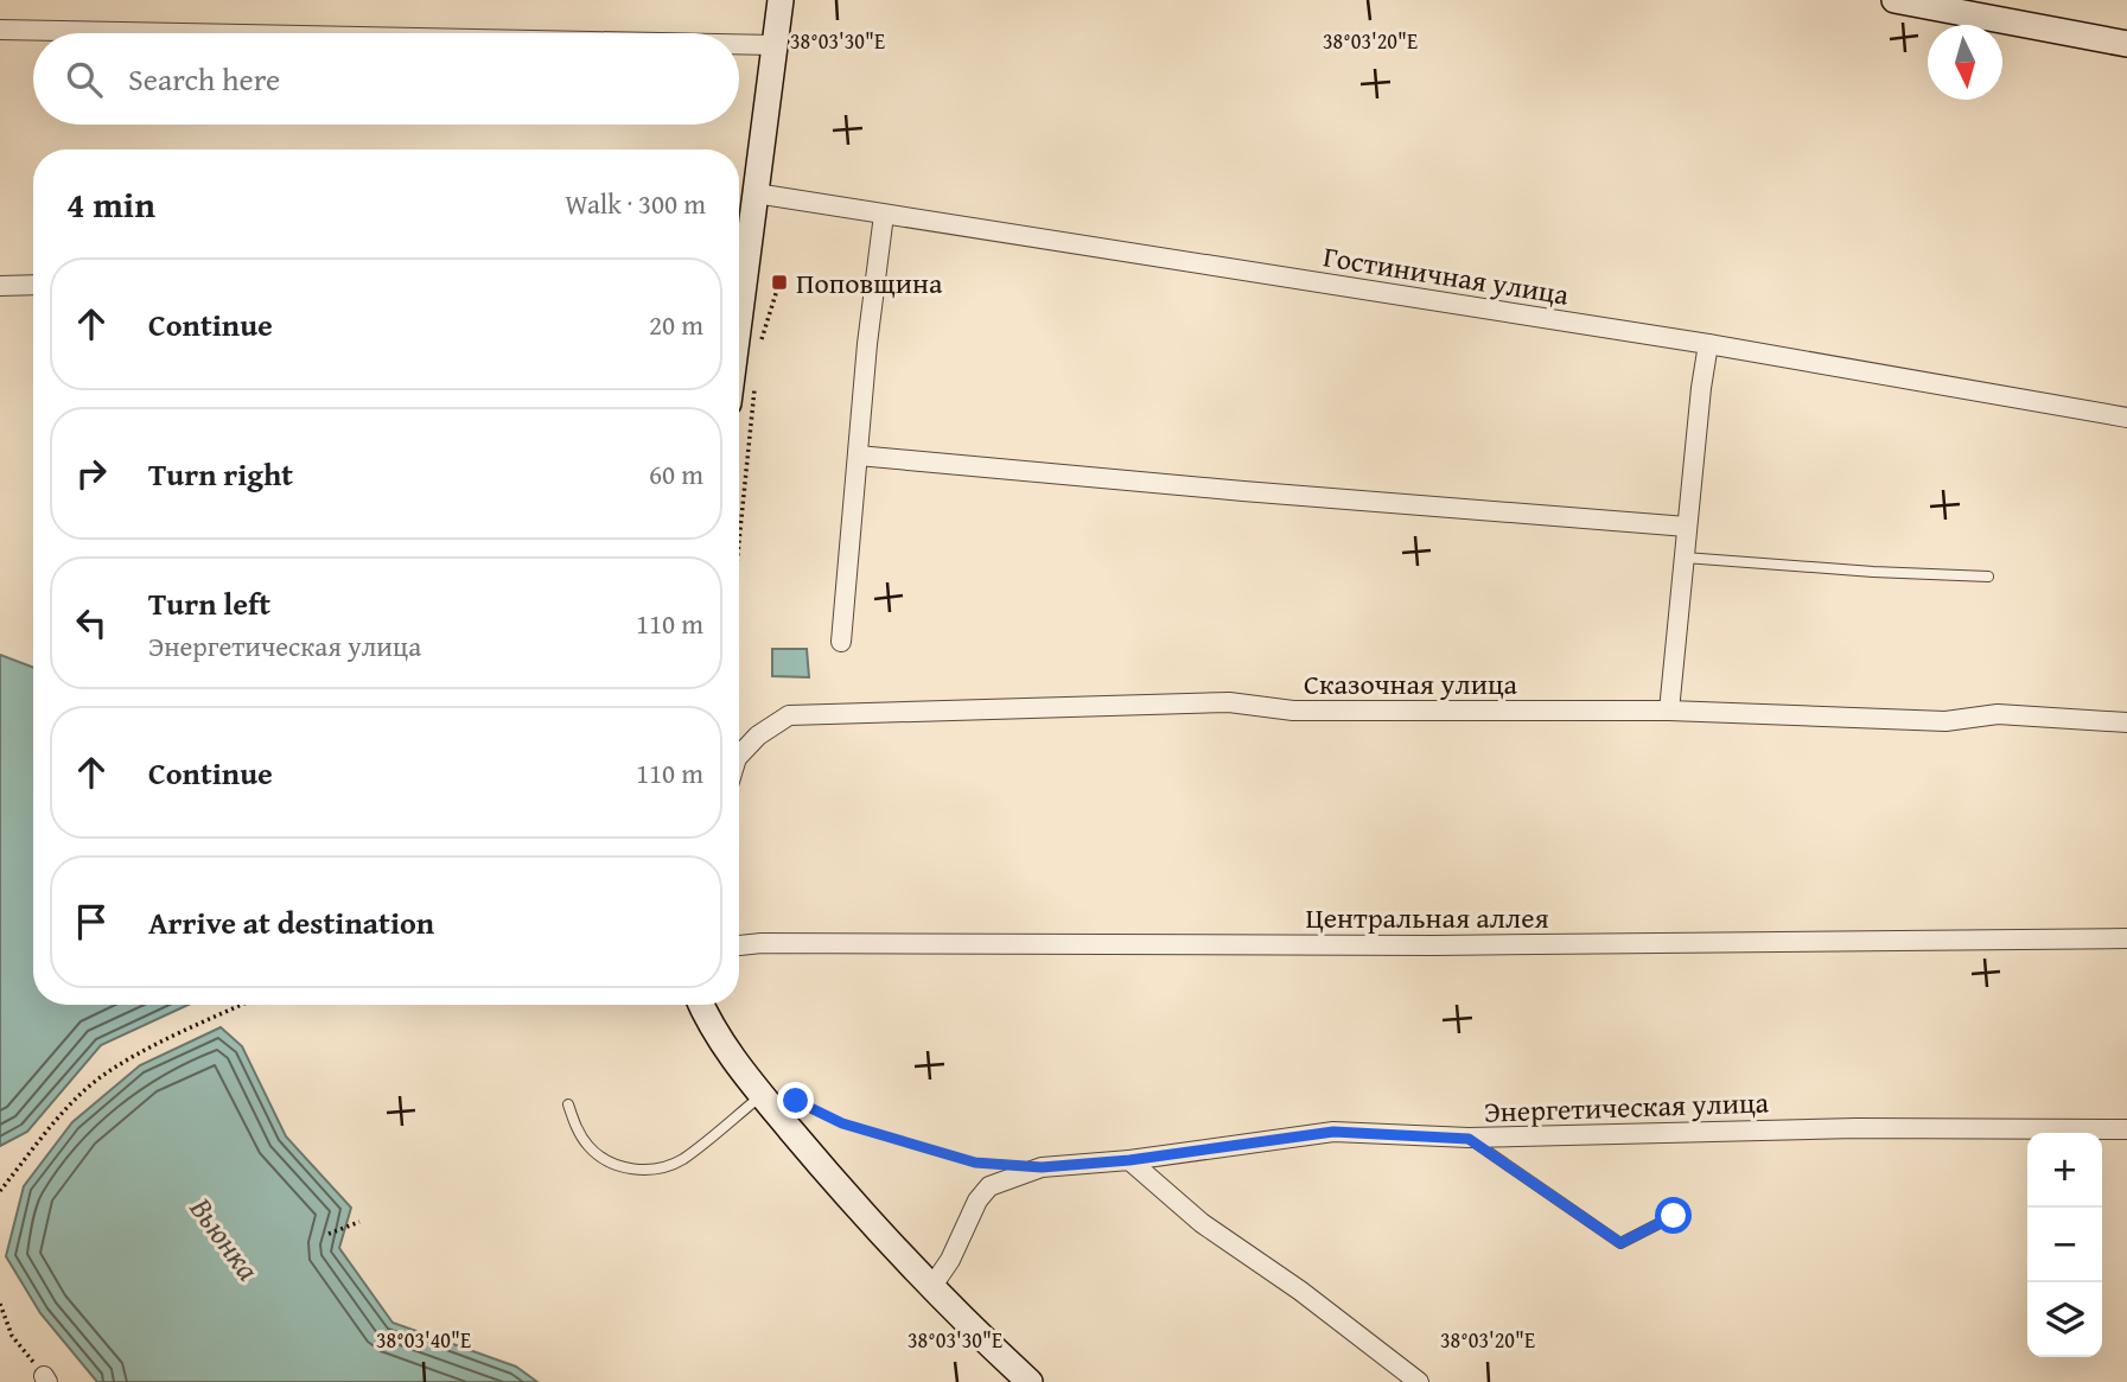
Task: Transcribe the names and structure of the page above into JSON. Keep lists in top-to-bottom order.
{
  "streets": {
    "street": [
      "Гостиничная улица",
      "Сказочная улица",
      "Центральная аллея",
      "Энергетическая улица"
    ]
  },
  "water": ["Вьюнка"],
  "places": {
    "transit": ["Поповщина"]
  },
  "north": "bottom",
  "page": {
    "search": "Search here",
    "heading": ["4 min", "Walk · 300 m"],
    "list": [
      ["Continue", "20 m"],
      ["Turn right", "60 m"],
      ["Turn left", "Энергетическая улица", "110 m"],
      ["Continue", "110 m"],
      "Arrive at destination"
    ],
    "map_buttons": ["+", "−"]
  },
  "coordinates": ["38°03'30\"E", "38°03'20\"E", "38°03'40\"E"]
}
